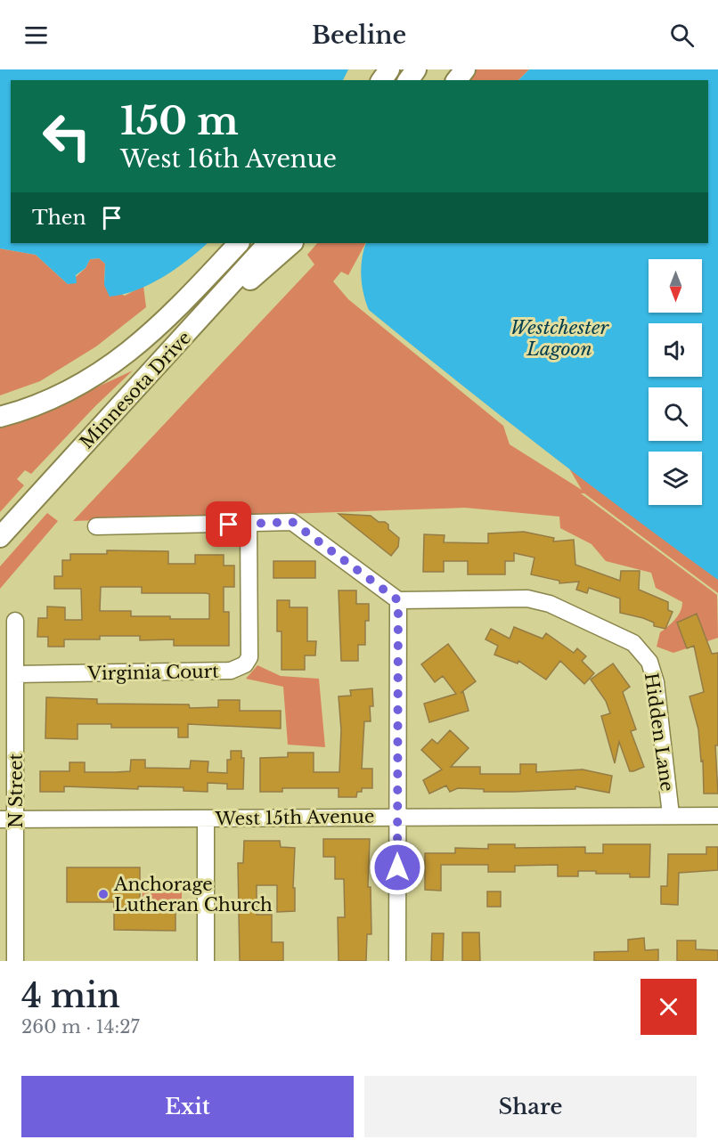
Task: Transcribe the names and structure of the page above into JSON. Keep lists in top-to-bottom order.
{
  "streets": {
    "main road": ["Minnesota Drive"],
    "street": [
      "Virginia Court",
      "Hidden Lane",
      "N Street",
      "West 15th Avenue"
    ]
  },
  "crossings": [
    ["Virginia Court", "N Street"],
    ["Hidden Lane", "West 15th Avenue"],
    ["N Street", "West 15th Avenue"]
  ],
  "water": ["Westchester Lagoon"],
  "places": ["Anchorage Lutheran Church"],
  "north": "bottom",
  "page": {
    "header": "Beeline",
    "turn": ["150 m", "West 16th Avenue"],
    "then": "Then",
    "heading": ["4 min", "260 m · 14:27"],
    "buttons": ["Exit", "Share"]
  }
}
